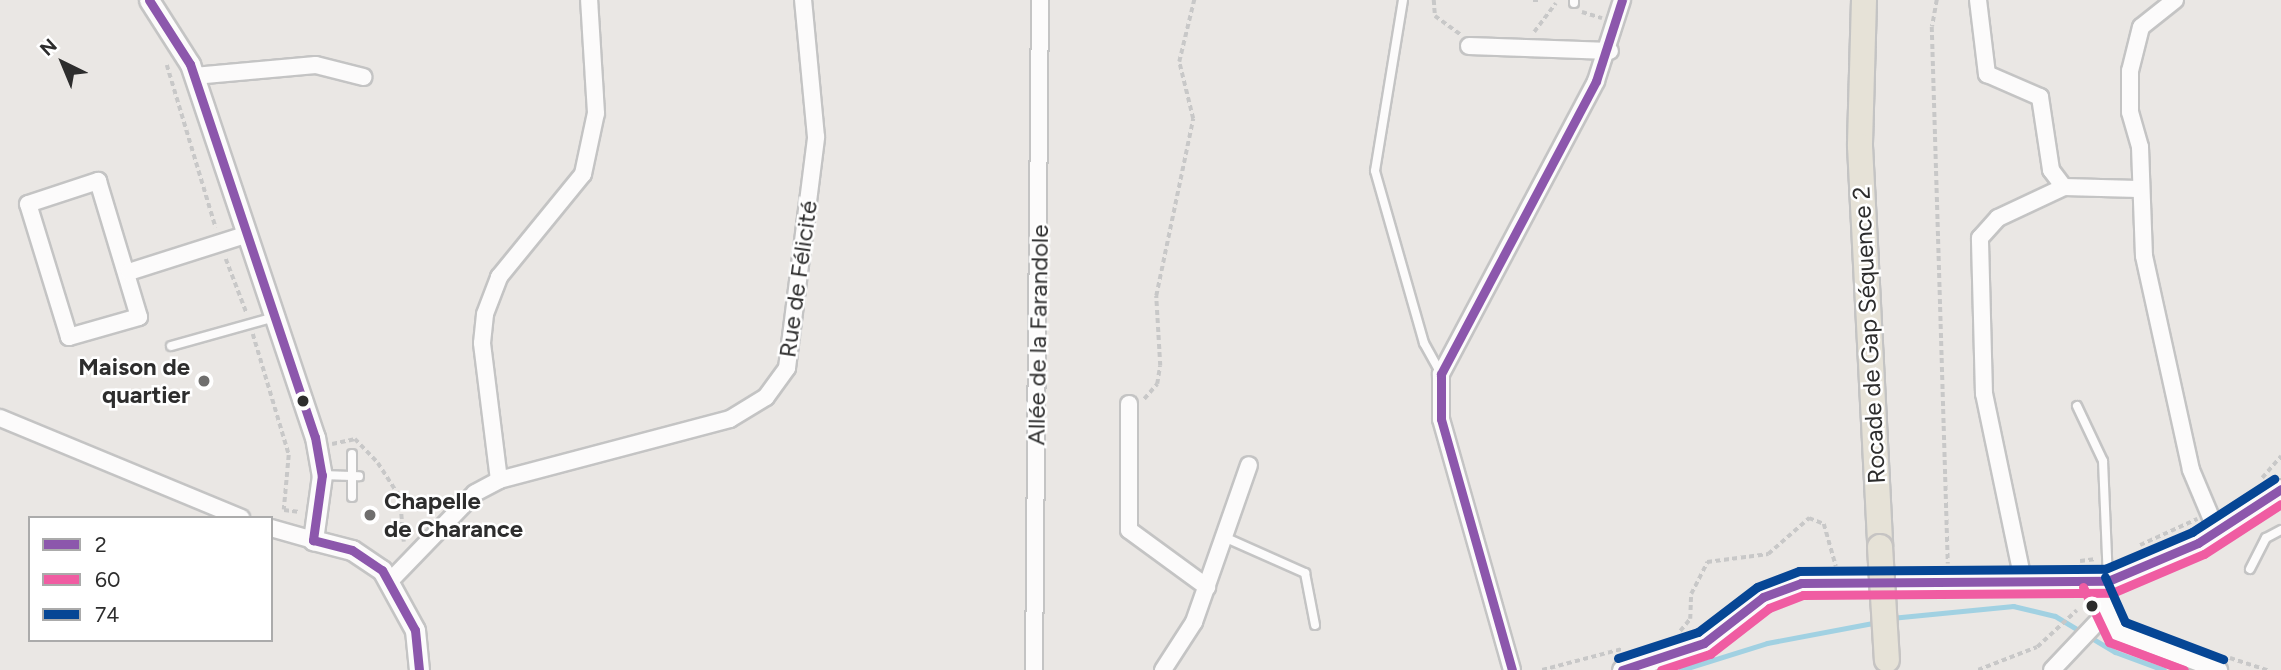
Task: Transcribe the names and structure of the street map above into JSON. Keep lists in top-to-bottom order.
{
  "streets": {
    "main road": ["Rocade de Gap Séquence 2"],
    "street": ["Rue de Félicité", "Allée de la Farandole"]
  },
  "places": ["Maison de quartier", "Chapelle de Charance"],
  "lines": ["transit line 2", "transit line 74", "transit line 60"],
  "legend": ["2", "60", "74"],
  "north": "top left"
}
